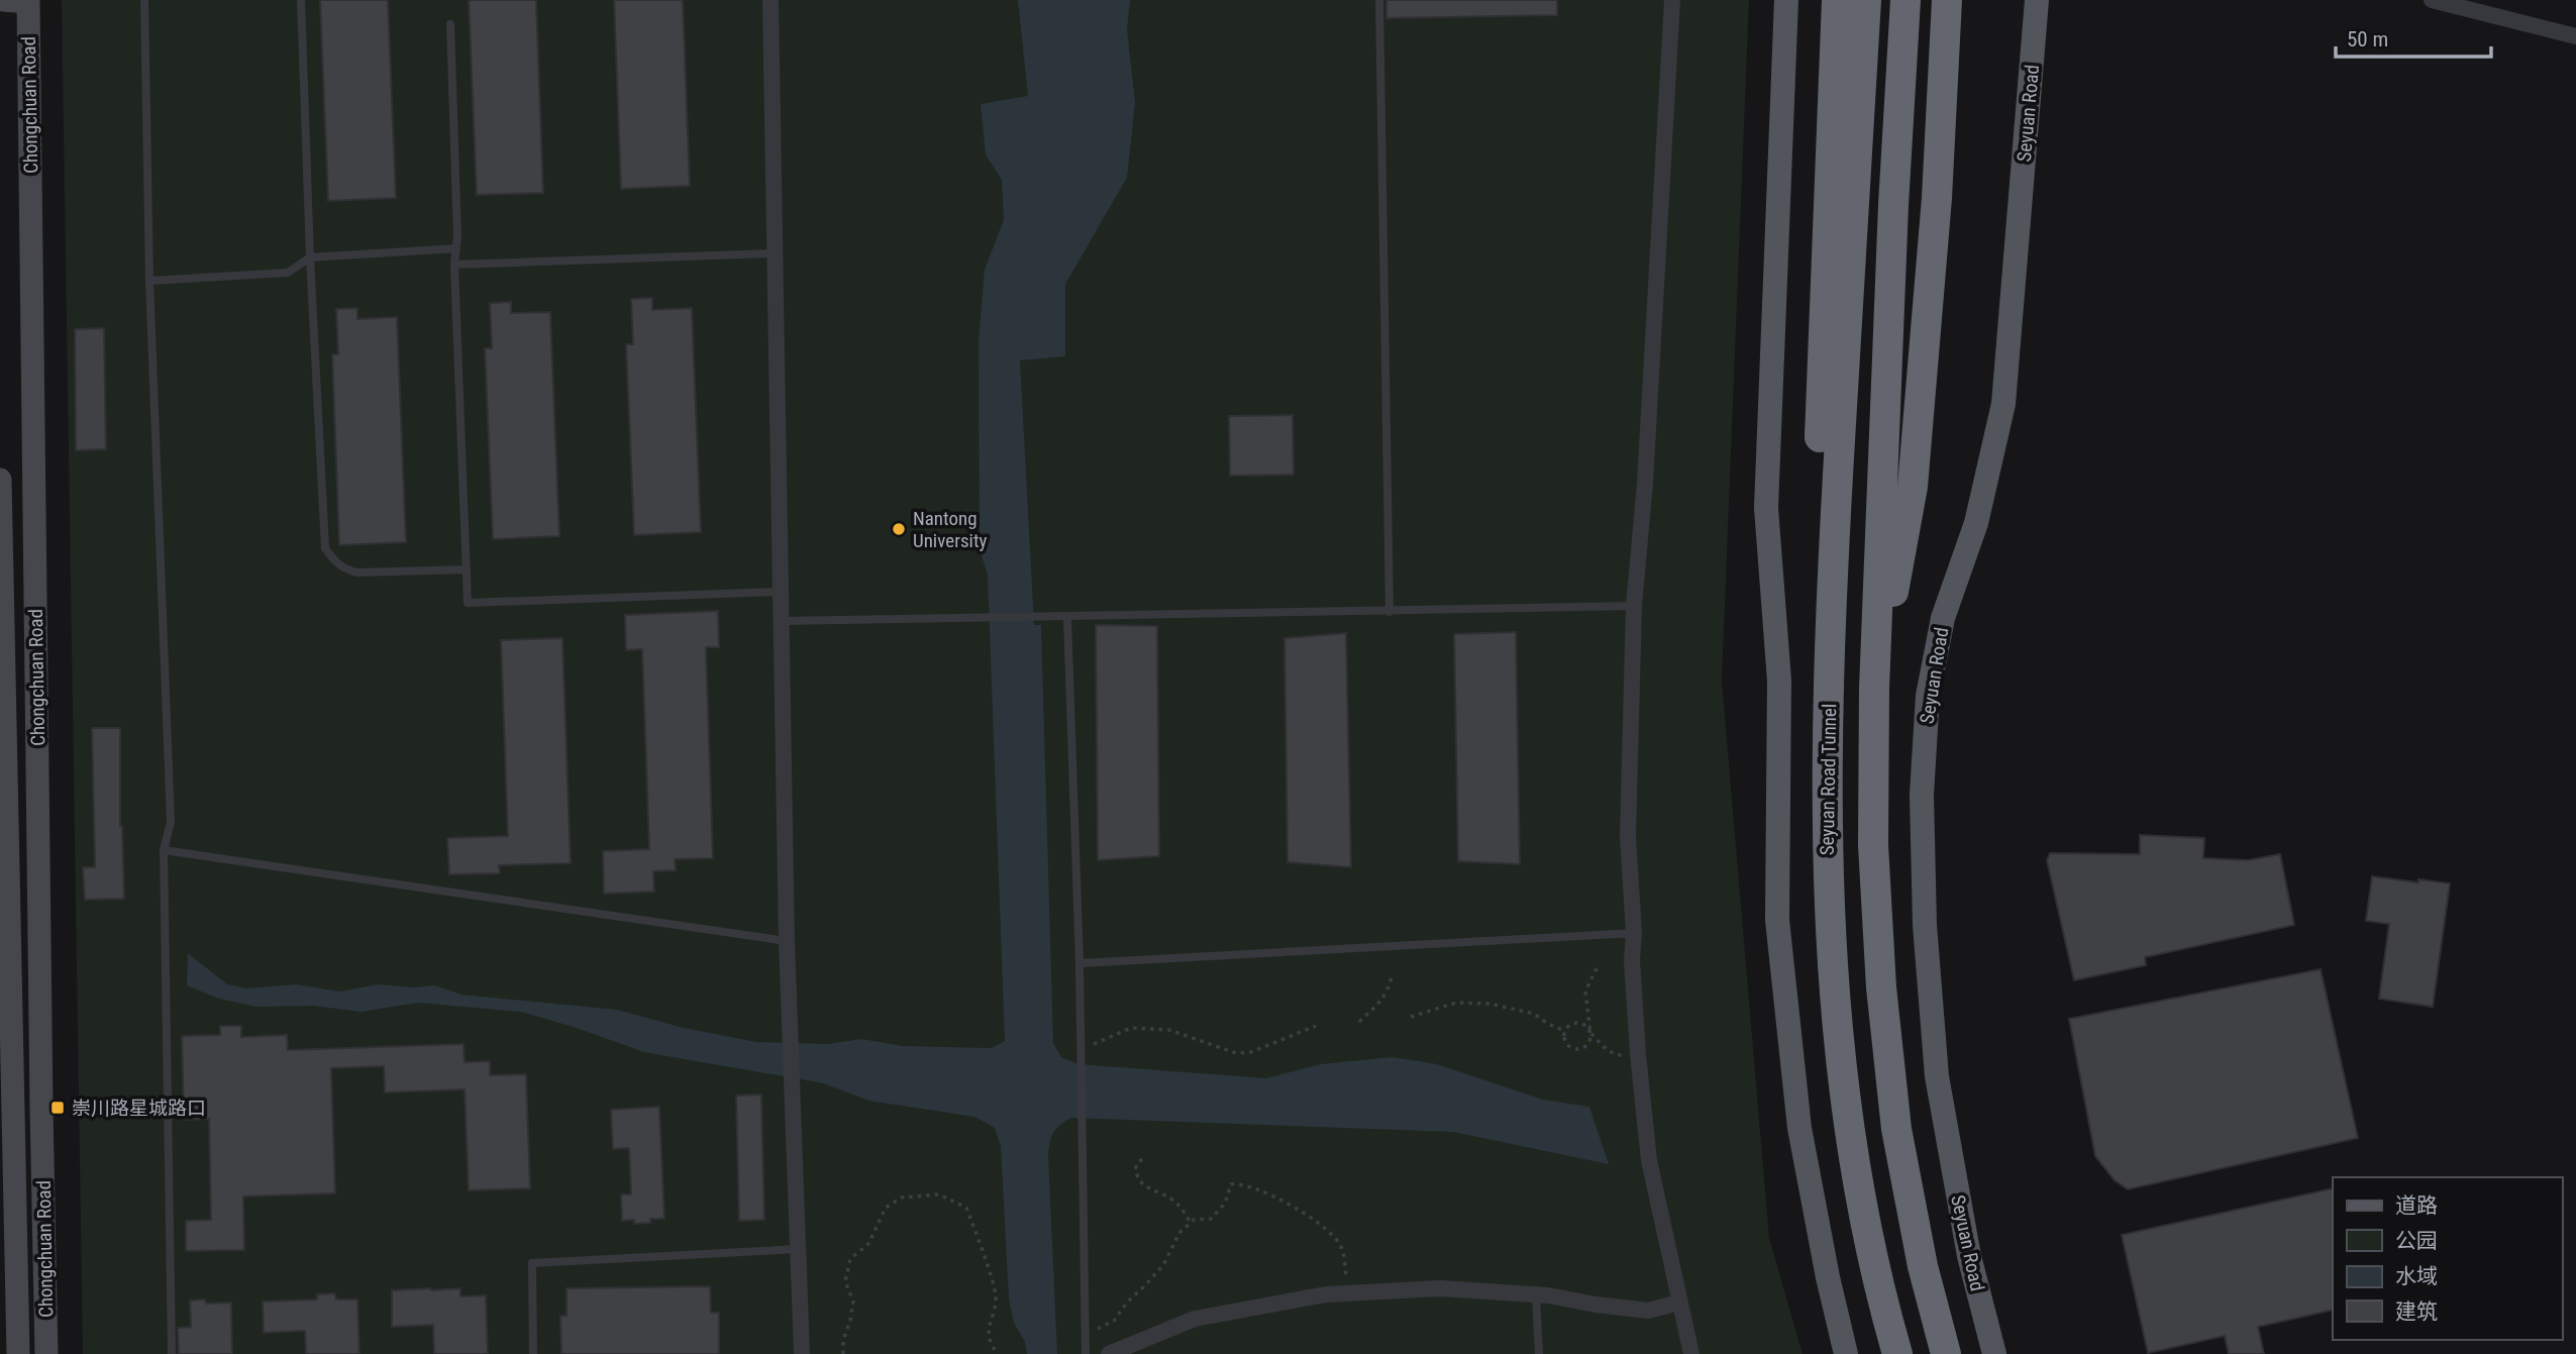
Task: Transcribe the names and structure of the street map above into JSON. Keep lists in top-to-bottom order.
{
  "streets": {
    "highway": ["Seyuan Road Tunnel"],
    "main road": ["Chongchuan Road", "Seyuan Road"]
  },
  "places": {
    "other": ["Nantong University"],
    "transit": ["崇川路星城路口"]
  },
  "legend": [
    "道路",
    "公园",
    "水域",
    "建筑"
  ],
  "scale_bar": "50 m"
}
